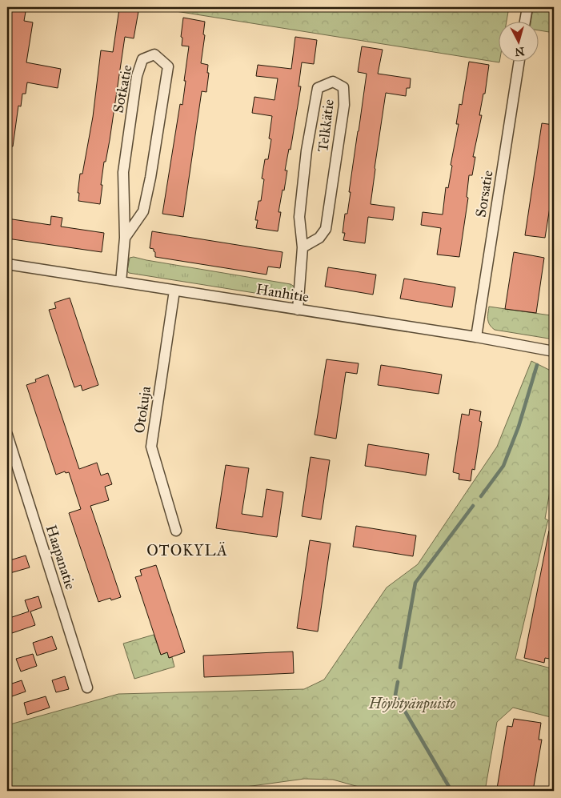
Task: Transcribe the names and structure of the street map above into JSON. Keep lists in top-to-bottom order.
{
  "streets": {
    "street": [
      "Sotkatie",
      "Telkkätie",
      "Sorsatie",
      "Hanhitie",
      "Otokuja",
      "Haapanatie"
    ]
  },
  "crossings": [
    ["Sotkatie", "Hanhitie"],
    ["Telkkätie", "Hanhitie"],
    ["Sorsatie", "Hanhitie"],
    ["Hanhitie", "Otokuja"]
  ],
  "districts": ["OTOKYLÄ"],
  "parks": ["Höyhtyänpuisto"],
  "north": "bottom"
}
